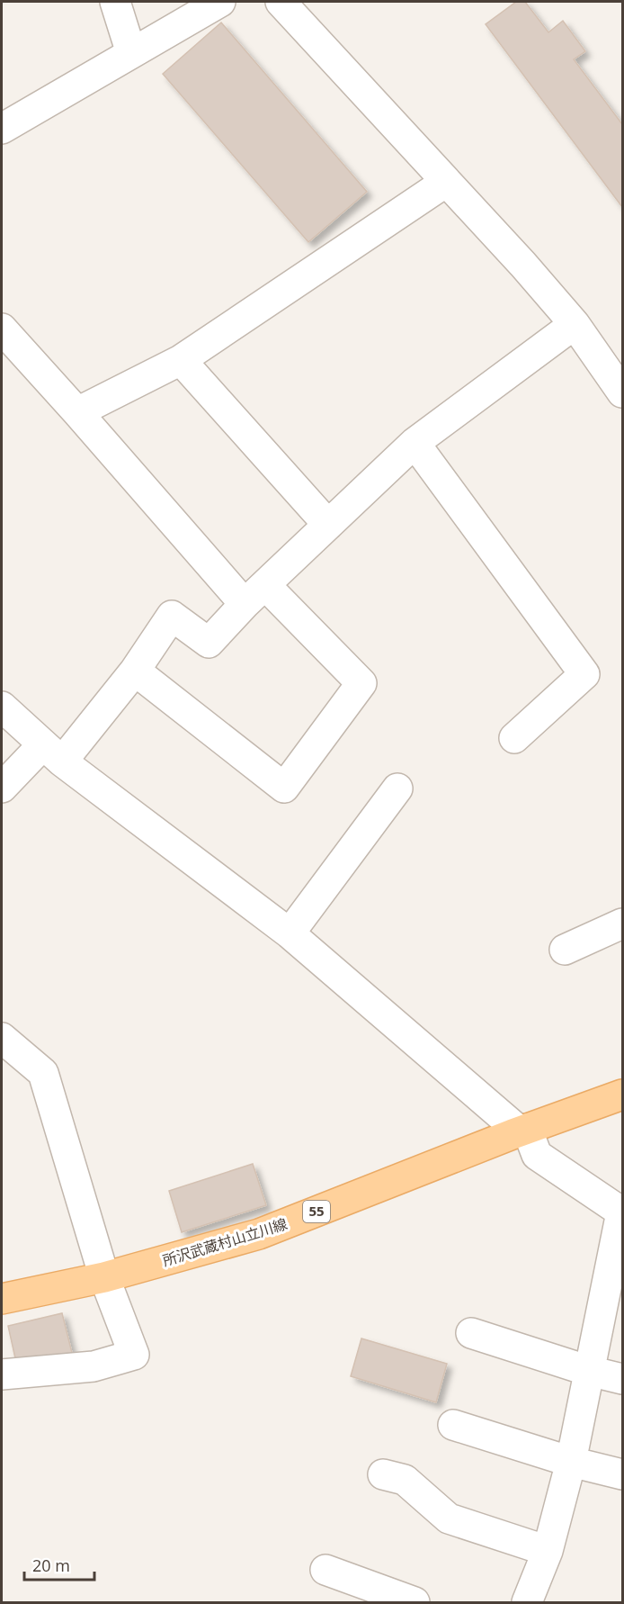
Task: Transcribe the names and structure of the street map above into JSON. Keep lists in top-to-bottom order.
{
  "streets": {
    "main road": ["55", "所沢武蔵村山立川線"]
  },
  "scale_bar": "20 m"
}
